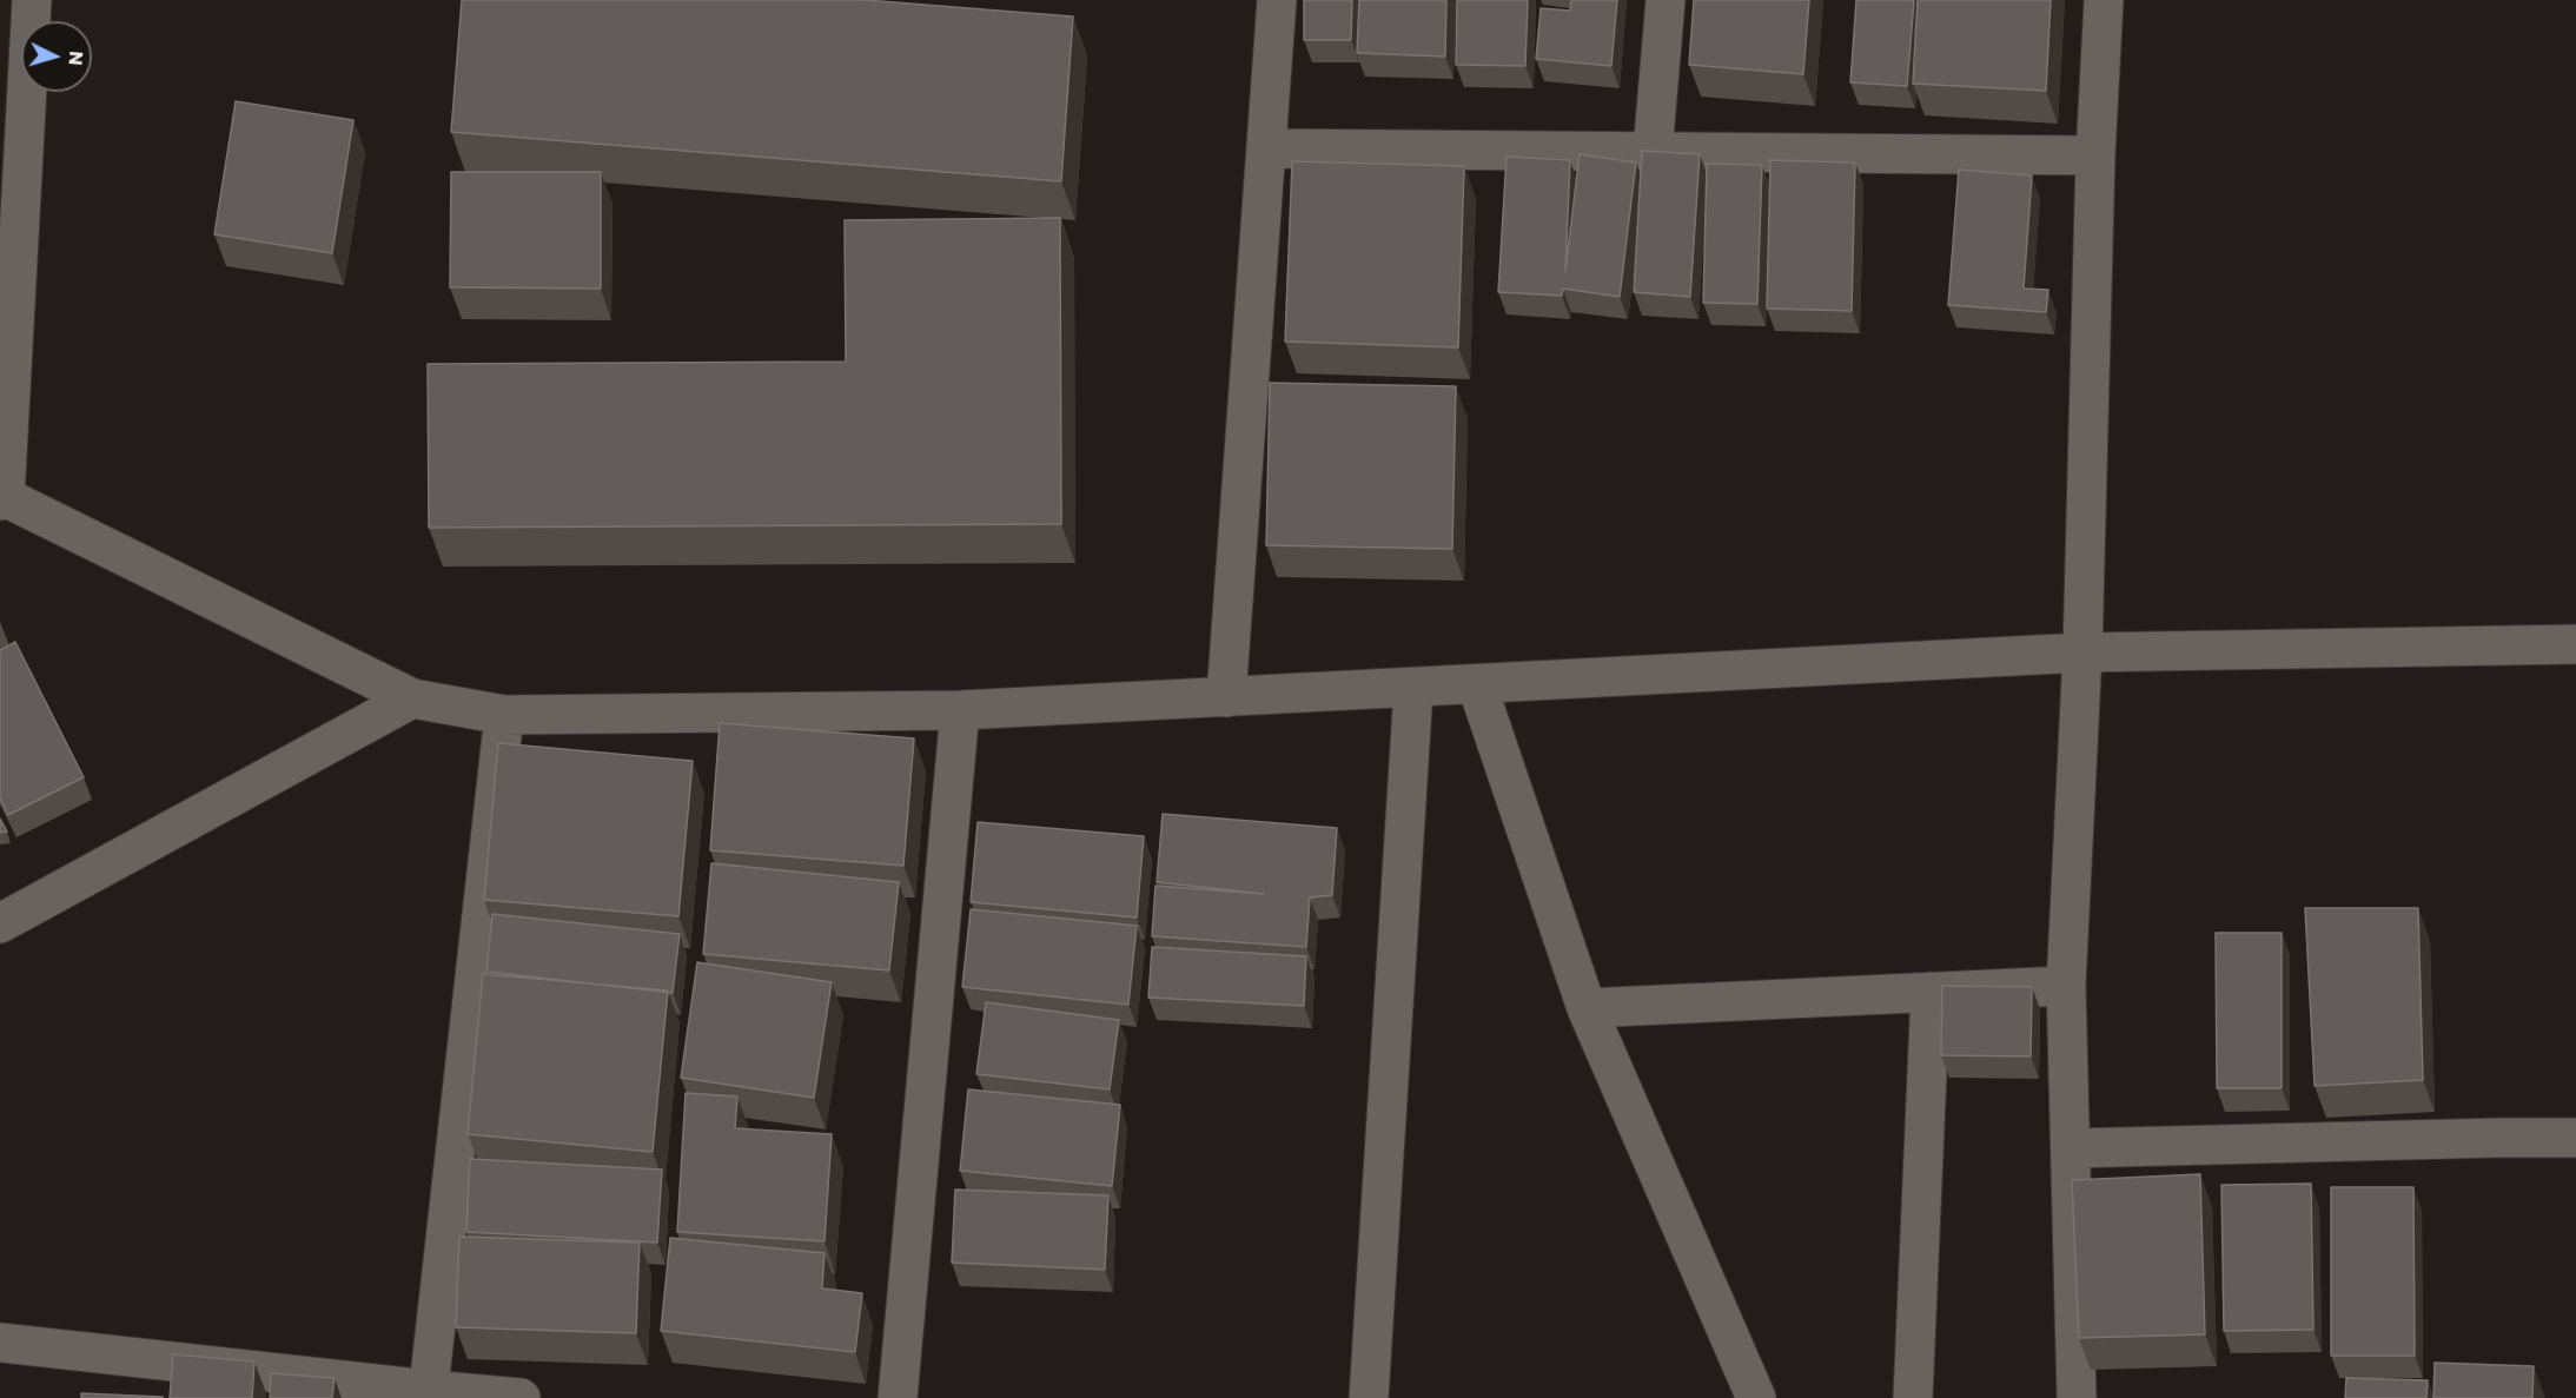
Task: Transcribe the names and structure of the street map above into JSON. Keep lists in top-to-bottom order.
{
  "north": "right"
}
